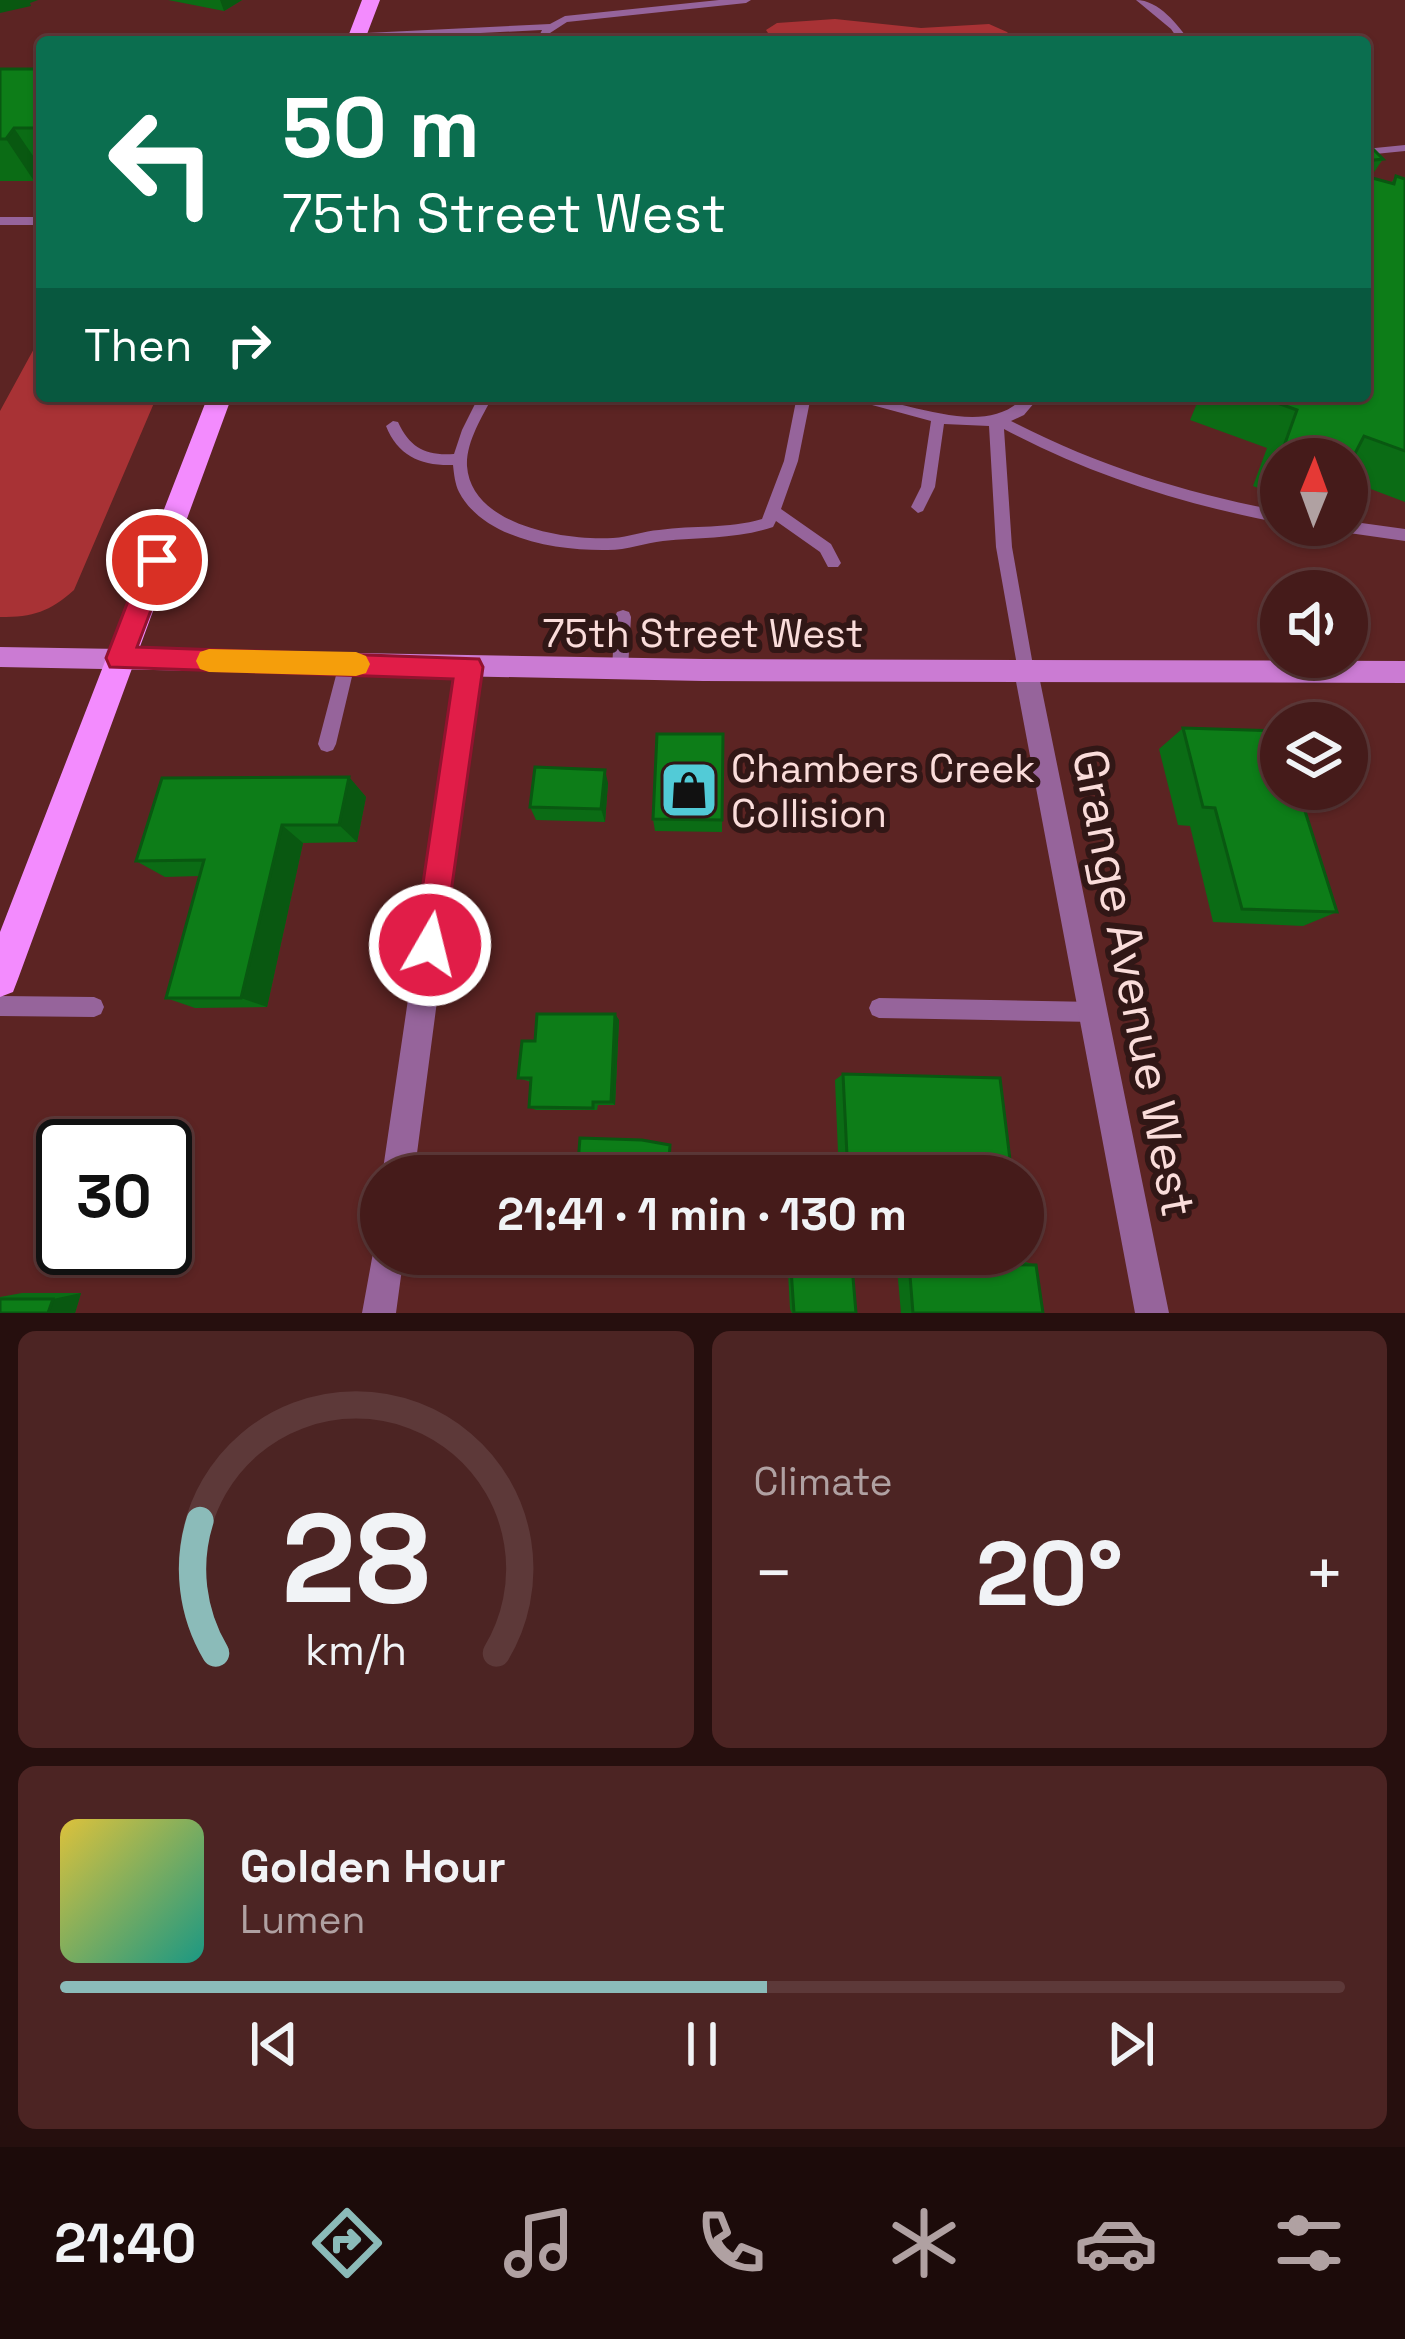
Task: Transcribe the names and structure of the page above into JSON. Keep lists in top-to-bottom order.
{
  "streets": {
    "street": ["75th Street West", "Grange Avenue West"]
  },
  "crossings": [
    ["75th Street West", "Grange Avenue West"]
  ],
  "places": {
    "shop": ["Chambers Creek Collision"]
  },
  "north": "top",
  "page": {
    "turn": ["50 m", "75th Street West"],
    "then": "Then",
    "limit": "30",
    "trip": "21:41 · 1 min · 130 m",
    "tile": "Climate",
    "heat": ["−", "20°", "+"],
    "song": ["Golden Hour", "Lumen"],
    "tabs": "21:40",
    "gauge": ["28", "km/h"]
  }
}
